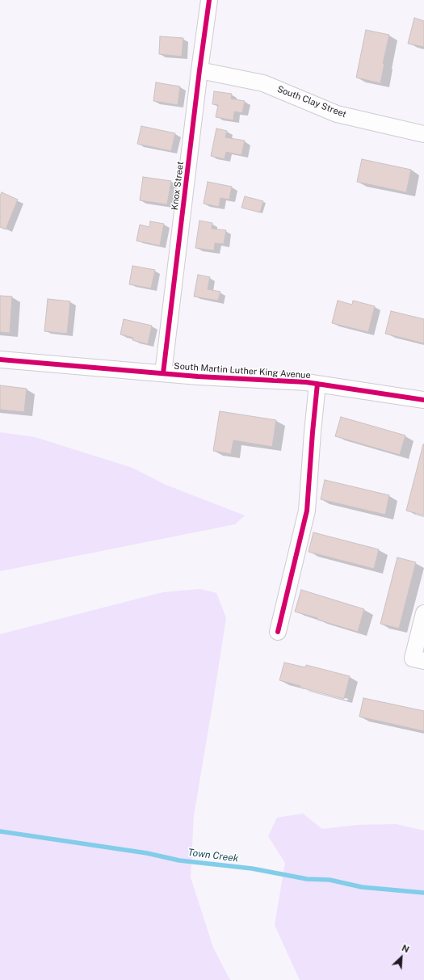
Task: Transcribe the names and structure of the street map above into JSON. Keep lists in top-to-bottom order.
{
  "streets": {
    "street": ["South Clay Street", "Knox Street", "South Martin Luther King Avenue"]
  },
  "crossings": [
    ["South Clay Street", "Knox Street"],
    ["Knox Street", "South Martin Luther King Avenue"]
  ],
  "water": ["Town Creek"],
  "north": "top right"
}
